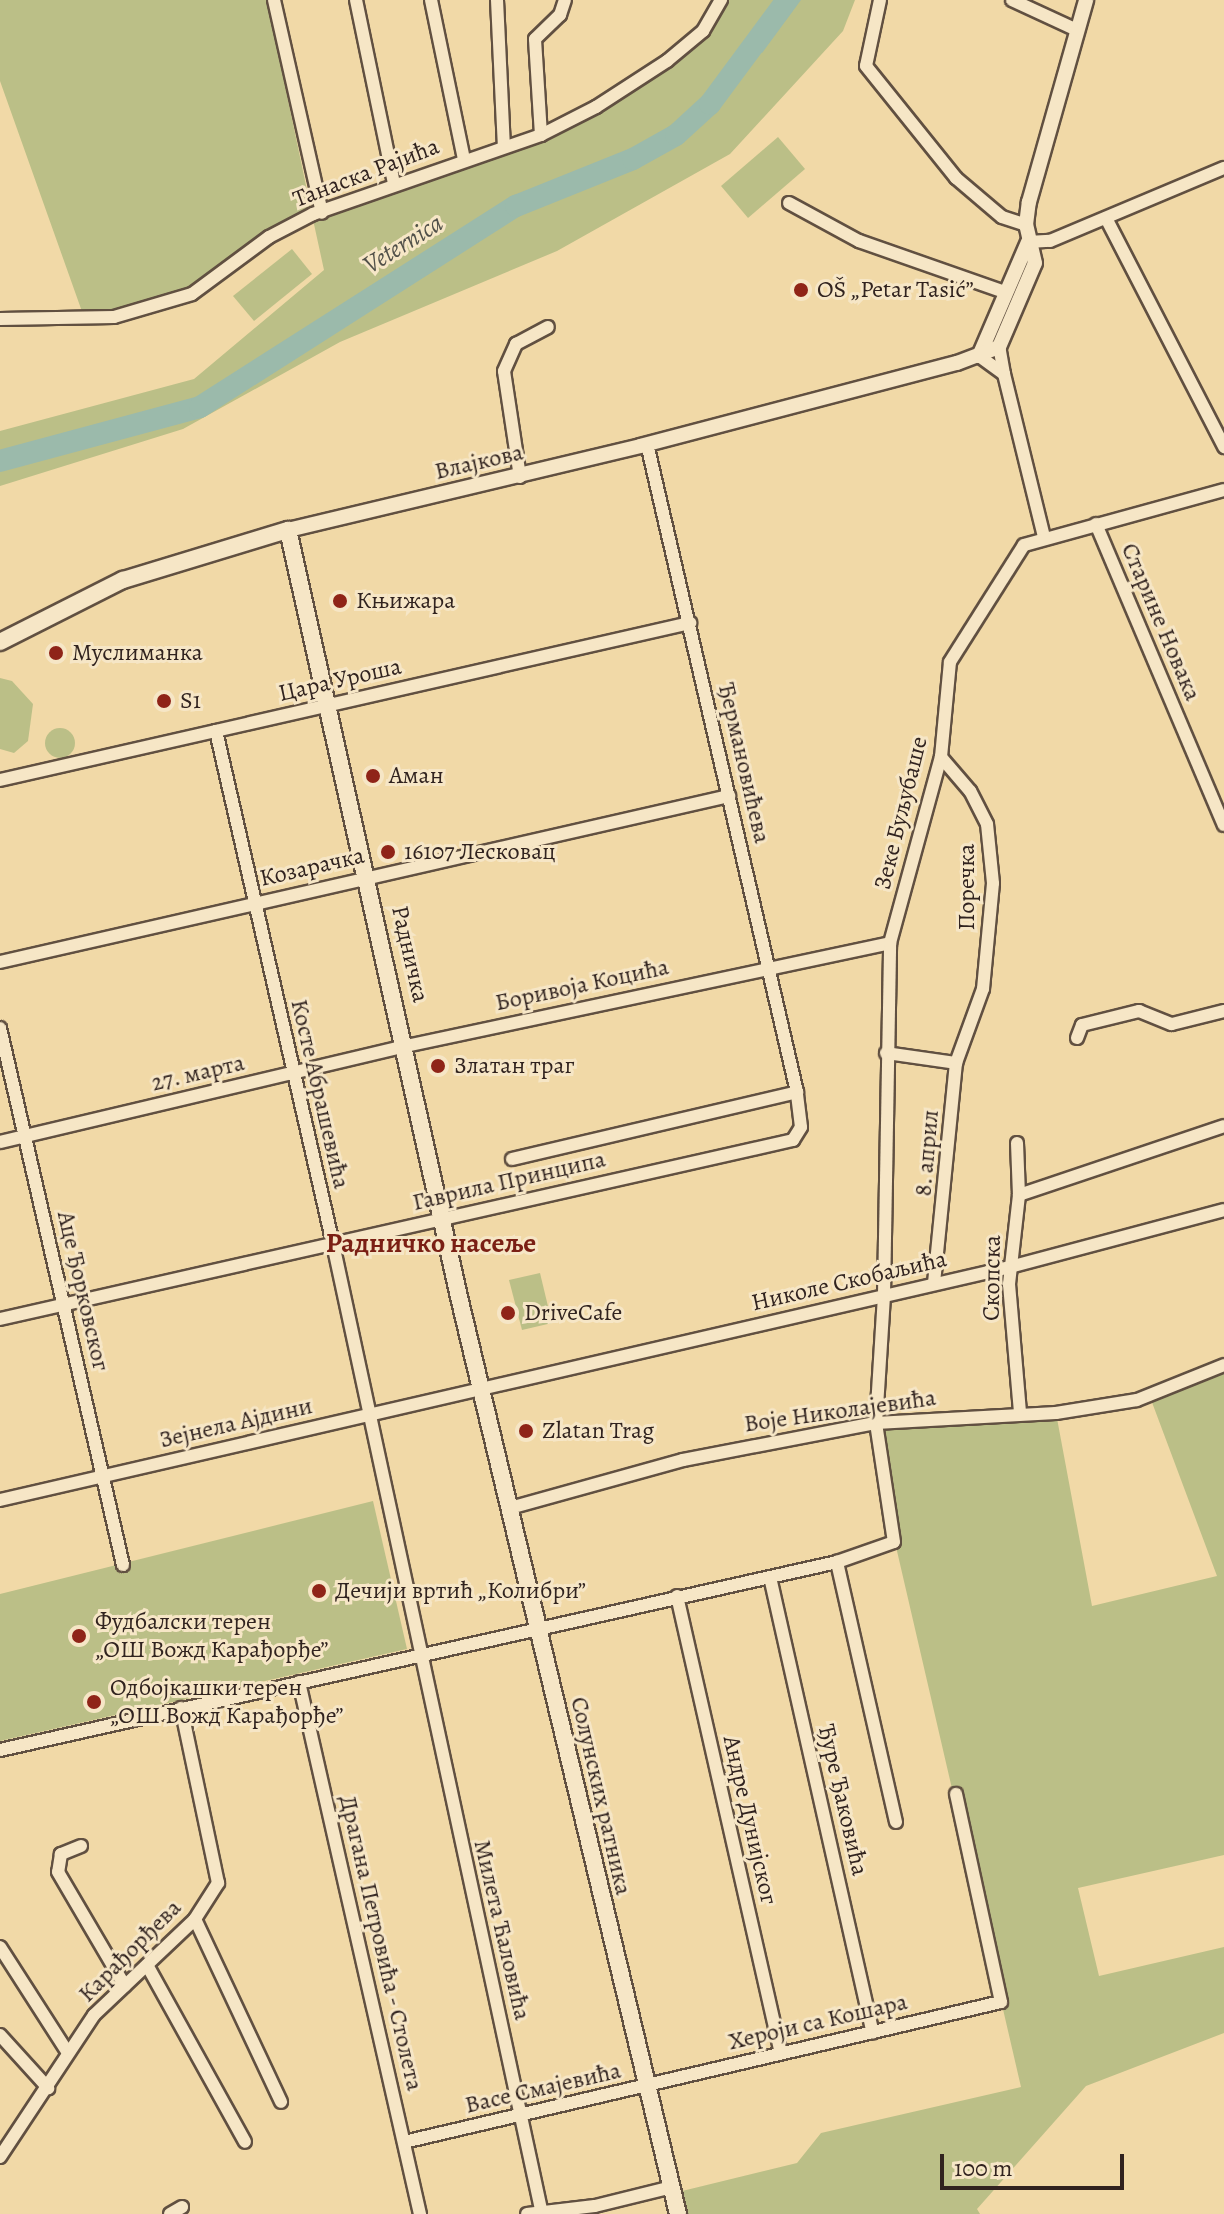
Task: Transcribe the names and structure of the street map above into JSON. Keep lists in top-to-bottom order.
{
  "streets": {
    "main road": ["Влајкова", "Радничка", "Солунских ратника"],
    "street": [
      "Танаска Рајића",
      "Старине Новака",
      "Цара Уроша",
      "Ђермановићева",
      "Зеке Буљубаше",
      "Козарачка",
      "Поречка",
      "Боривоја Коцића",
      "27. марта",
      "Косте Абрашевића",
      "8. април",
      "Гаврила Принципа",
      "Скопска",
      "Николе Скобаљића",
      "Аце Ђорковског",
      "Воје Николајевића",
      "Зејнела Ајдини",
      "Ђуре Ђаковића",
      "Андре Дунијског",
      "Милета Ћаловића",
      "Драгана Петровића - Столета",
      "Карађорђева",
      "Хероји са Кошара",
      "Васе Смајевића"
    ]
  },
  "crossings": [
    ["Влајкова", "Ђермановићева"],
    ["Влајкова", "Радничка"],
    ["Цара Уроша", "Ђермановићева"],
    ["Цара Уроша", "Радничка"],
    ["Цара Уроша", "Косте Абрашевића"],
    ["Ђермановићева", "Козарачка"],
    ["Ђермановићева", "Боривоја Коцића"],
    ["Ђермановићева", "Гаврила Принципа"],
    ["Зеке Буљубаше", "Поречка"],
    ["Зеке Буљубаше", "Николе Скобаљића"],
    ["Зеке Буљубаше", "Воје Николајевића"],
    ["Козарачка", "Радничка"],
    ["Козарачка", "Косте Абрашевића"],
    ["Поречка", "8. април"],
    ["Радничка", "Боривоја Коцића"],
    ["Радничка", "27. марта"],
    ["Радничка", "Гаврила Принципа"],
    ["Радничка", "Николе Скобаљића"],
    ["Радничка", "Зејнела Ајдини"],
    ["Радничка", "Солунских ратника"],
    ["Боривоја Коцића", "27. марта"],
    ["27. марта", "Косте Абрашевића"],
    ["27. марта", "Аце Ђорковског"],
    ["Косте Абрашевића", "Гаврила Принципа"],
    ["Косте Абрашевића", "Зејнела Ајдини"],
    ["Косте Абрашевића", "Милета Ћаловића"],
    ["8. април", "Николе Скобаљића"],
    ["Гаврила Принципа", "Аце Ђорковског"],
    ["Скопска", "Николе Скобаљића"],
    ["Скопска", "Воје Николајевића"],
    ["Николе Скобаљића", "Зејнела Ајдини"],
    ["Николе Скобаљића", "Солунских ратника"],
    ["Аце Ђорковског", "Зејнела Ајдини"],
    ["Воје Николајевића", "Солунских ратника"],
    ["Зејнела Ајдини", "Солунских ратника"],
    ["Солунских ратника", "Хероји са Кошара"],
    ["Солунских ратника", "Васе Смајевића"],
    ["Ђуре Ђаковића", "Хероји са Кошара"],
    ["Андре Дунијског", "Хероји са Кошара"],
    ["Милета Ћаловића", "Васе Смајевића"],
    ["Драгана Петровића - Столета", "Васе Смајевића"],
    ["Хероји са Кошара", "Васе Смајевића"]
  ],
  "districts": ["Радничко насеље"],
  "water": ["Veternica"],
  "places": [
    "OŠ „Petar Tasić”",
    "Књижара",
    "Муслиманка",
    "S1",
    "Аман",
    "16107 Лесковац",
    "Златан траг",
    "DriveCafe",
    "Zlatan Trag",
    "Дечији вртић „Колибри”",
    "Фудбалски терен „ОШ Вожд Карађорђе”",
    "Одбојкашки терен „ОШ Вожд Карађорђе”"
  ],
  "scale_bar": "100 m"
}
